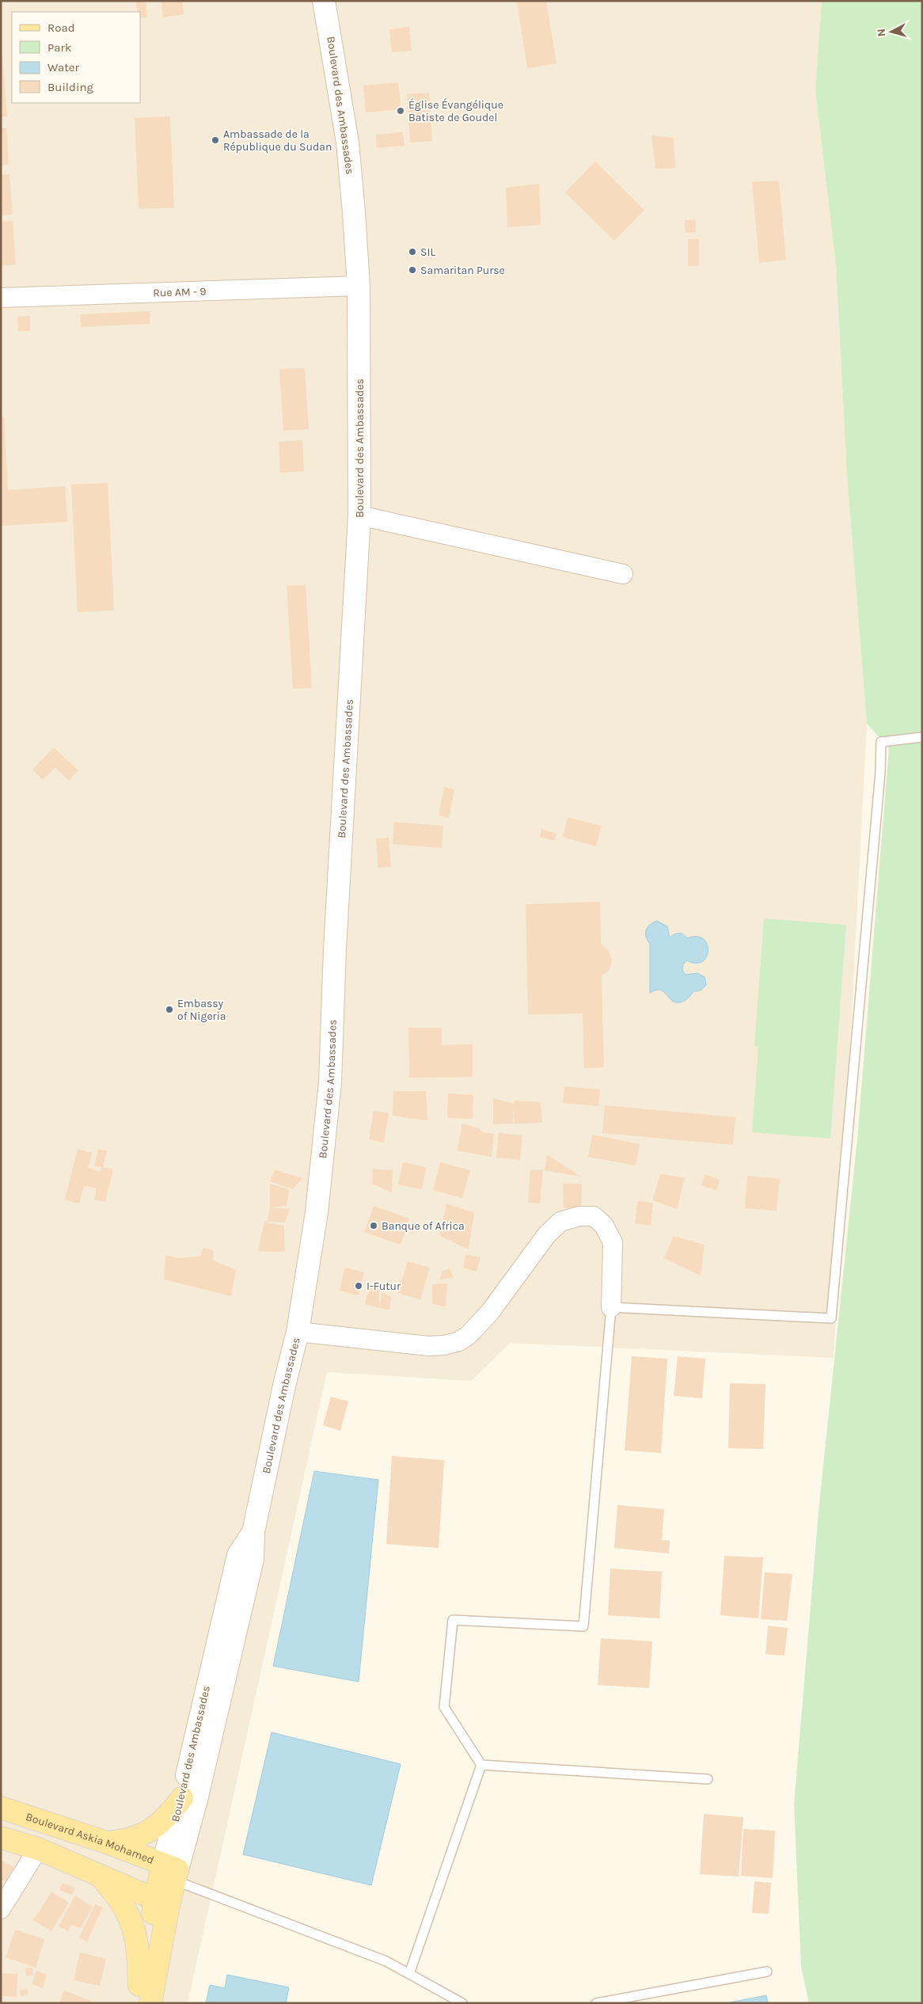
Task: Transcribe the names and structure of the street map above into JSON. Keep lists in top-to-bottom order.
{
  "streets": {
    "main road": ["Boulevard des Ambassades", "Boulevard Askia Mohamed"],
    "street": ["Rue AM - 9"]
  },
  "crossings": [
    ["Boulevard des Ambassades", "Rue AM - 9"],
    ["Boulevard des Ambassades", "Boulevard Askia Mohamed"]
  ],
  "places": [
    "Église Évangélique Batiste de Goudel",
    "Ambassade de la République du Sudan",
    "SIL",
    "Samaritan Purse",
    "Embassy of Nigeria",
    "Banque of Africa",
    "I-Futur"
  ],
  "legend": [
    "Road",
    "Park",
    "Water",
    "Building"
  ],
  "north": "left"
}
